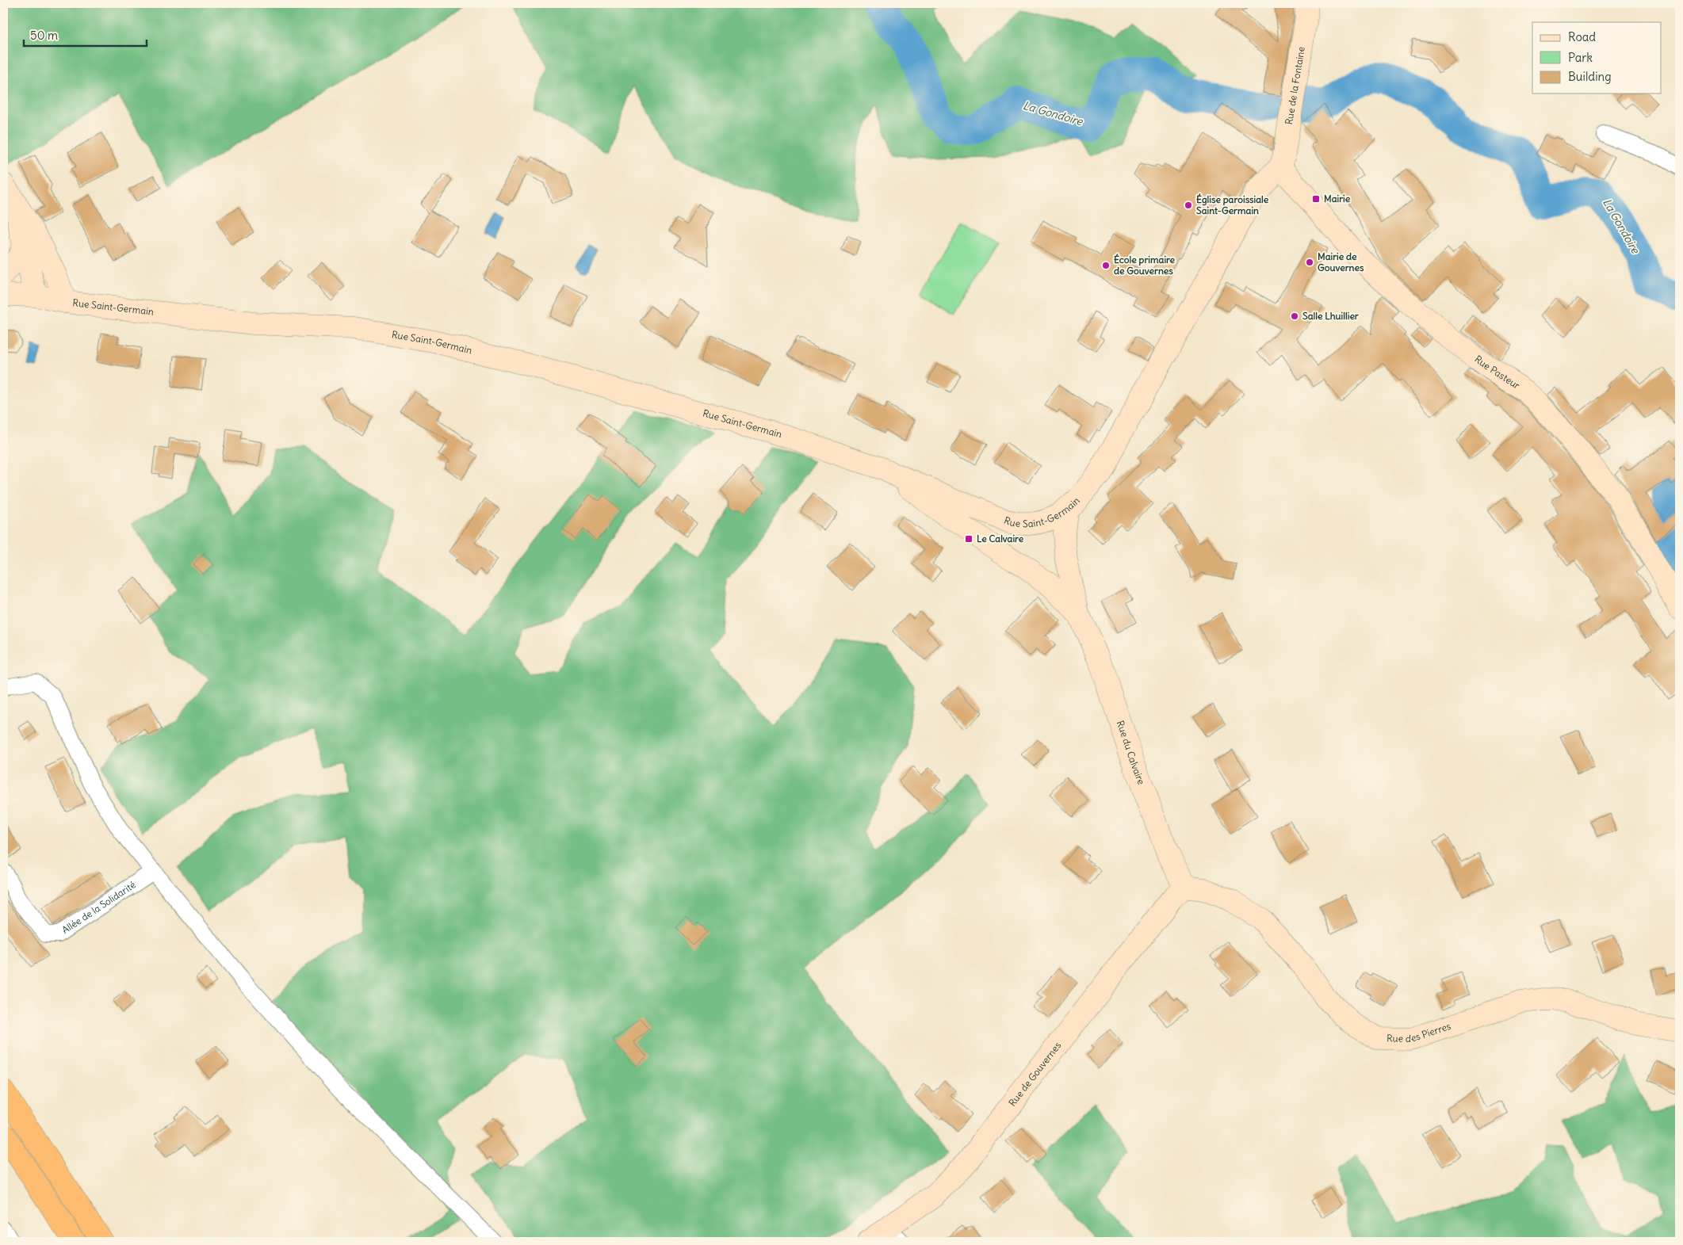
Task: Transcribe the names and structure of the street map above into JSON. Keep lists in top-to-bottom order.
{
  "streets": {
    "street": [
      "Rue de la Fontaine",
      "Rue Saint-Germain",
      "Rue Pasteur",
      "Rue du Calvaire",
      "Allée de la Solidarité",
      "Rue des Pierres",
      "Rue de Gouvernes"
    ]
  },
  "crossings": [
    ["Rue de la Fontaine", "Rue Saint-Germain"],
    ["Rue de la Fontaine", "Rue Pasteur"],
    ["Rue Saint-Germain", "Rue Pasteur"],
    ["Rue Saint-Germain", "Rue du Calvaire"],
    ["Rue du Calvaire", "Rue des Pierres"],
    ["Rue du Calvaire", "Rue de Gouvernes"],
    ["Rue des Pierres", "Rue de Gouvernes"]
  ],
  "water": ["La Gondoire"],
  "places": {
    "transit": ["Mairie", "Le Calvaire"],
    "other": [
      "Église paroissiale Saint-Germain",
      "Mairie de Gouvernes",
      "École primaire de Gouvernes",
      "Salle Lhuillier"
    ]
  },
  "legend": ["Road", "Park", "Building"],
  "scale_bar": "50 m"
}
